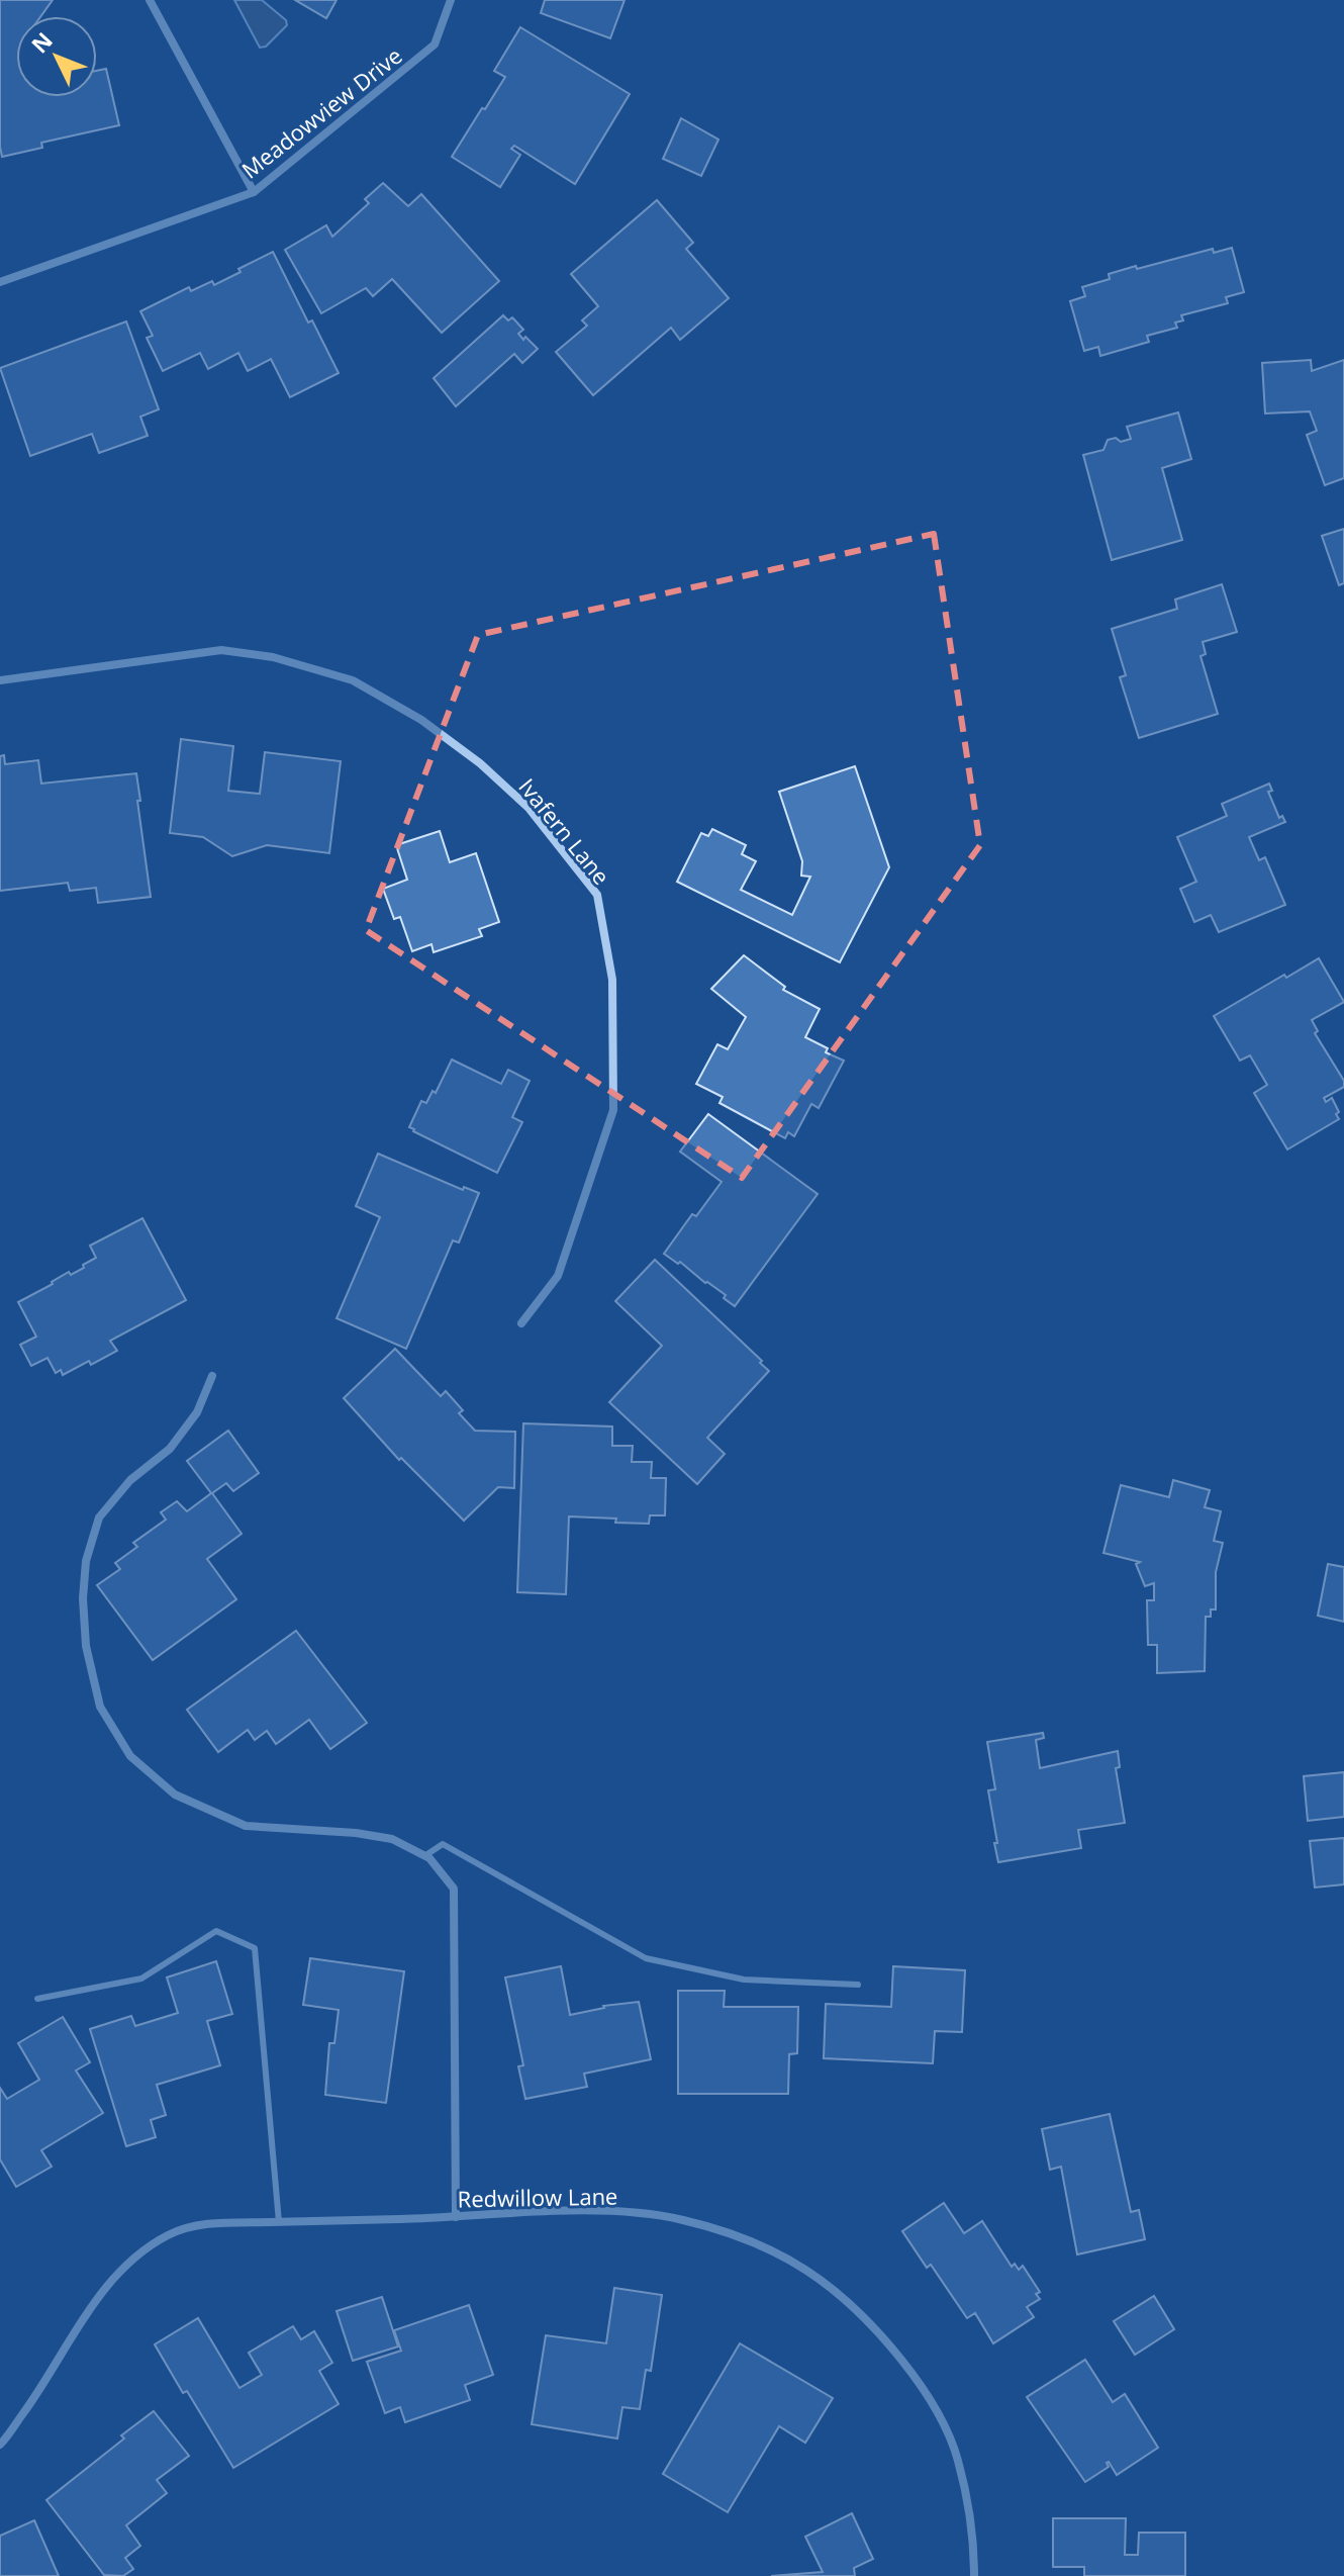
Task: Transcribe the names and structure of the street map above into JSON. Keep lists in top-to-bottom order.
{
  "streets": {
    "street": ["Meadowview Drive", "Ivafern Lane", "Redwillow Lane"]
  },
  "north": "top left"
}
